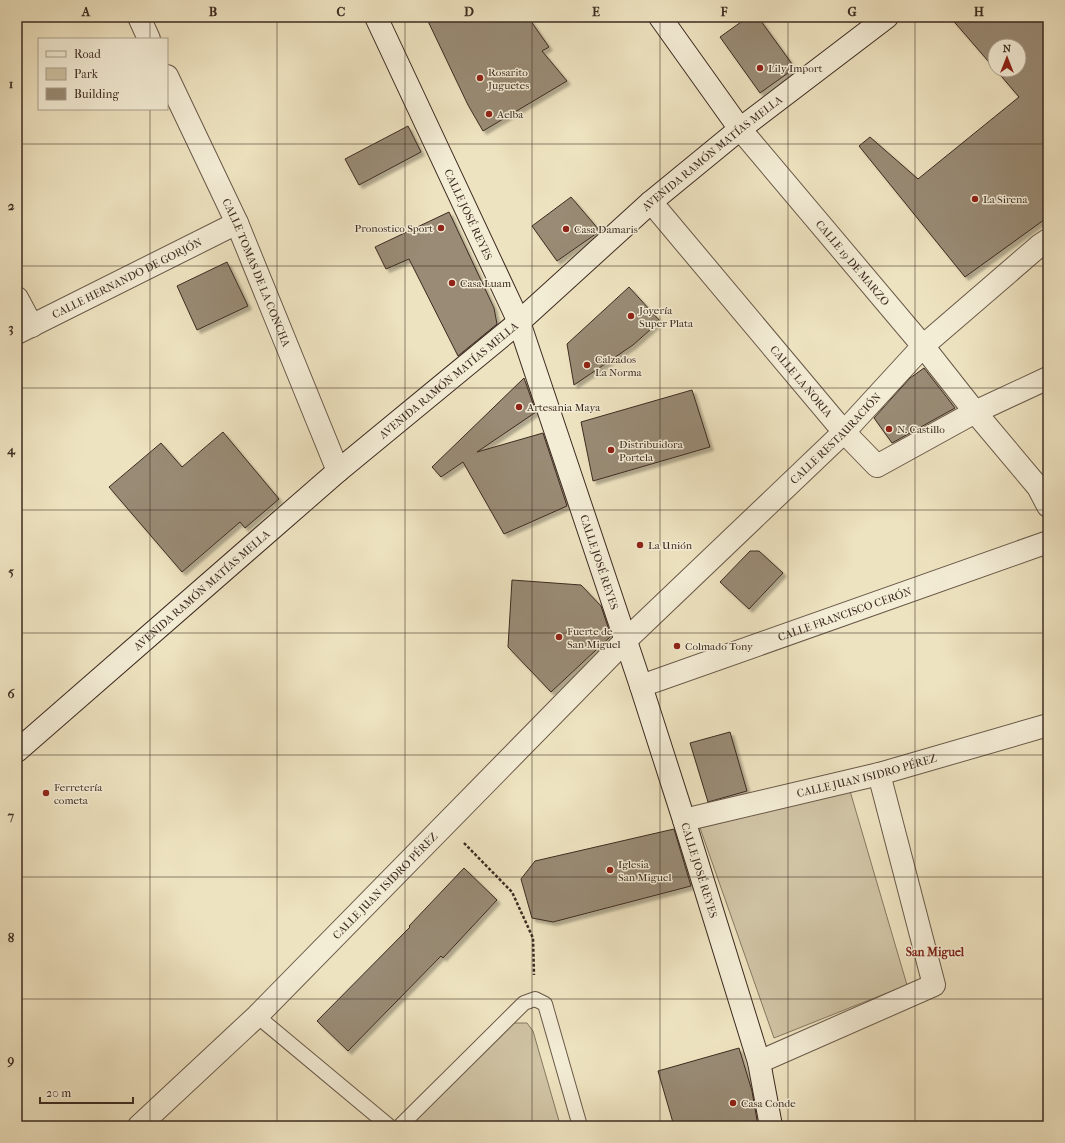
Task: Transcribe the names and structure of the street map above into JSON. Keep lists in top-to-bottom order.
{
  "streets": {
    "street": [
      "AVENIDA RAMÓN MATÍAS MELLA",
      "CALLE JOSÉ REYES",
      "CALLE 19 DE MARZO",
      "CALLE TOMAS DE LA CONCHA",
      "CALLE HERNANDO DE GORJÓN",
      "CALLE LA NORIA",
      "CALLE RESTAURACIÓN",
      "CALLE FRANCISCO CERÓN",
      "CALLE JUAN ISIDRO PÉREZ"
    ]
  },
  "crossings": [
    ["AVENIDA RAMÓN MATÍAS MELLA", "CALLE JOSÉ REYES"],
    ["AVENIDA RAMÓN MATÍAS MELLA", "CALLE 19 DE MARZO"],
    ["AVENIDA RAMÓN MATÍAS MELLA", "CALLE TOMAS DE LA CONCHA"],
    ["AVENIDA RAMÓN MATÍAS MELLA", "CALLE LA NORIA"],
    ["CALLE JOSÉ REYES", "CALLE RESTAURACIÓN"],
    ["CALLE JOSÉ REYES", "CALLE FRANCISCO CERÓN"],
    ["CALLE JOSÉ REYES", "CALLE JUAN ISIDRO PÉREZ"],
    ["CALLE 19 DE MARZO", "CALLE LA NORIA"],
    ["CALLE 19 DE MARZO", "CALLE RESTAURACIÓN"],
    ["CALLE TOMAS DE LA CONCHA", "CALLE HERNANDO DE GORJÓN"],
    ["CALLE LA NORIA", "CALLE RESTAURACIÓN"],
    ["CALLE RESTAURACIÓN", "CALLE JUAN ISIDRO PÉREZ"]
  ],
  "districts": ["San Miguel"],
  "places": [
    "Lily Import",
    "Rosarito Juguetes",
    "Aelba",
    "La Sirena",
    "Pronostico Sport",
    "Casa Damaris",
    "Casa Luam",
    "Joyería Super Plata",
    "Calzados La Norma",
    "Artesania Maya",
    "N. Castillo",
    "Distribuidora Portela",
    "La Unión",
    "Fuerte de San Miguel",
    "Colmado Tony",
    "Ferretería cometa",
    "Iglesia San Miguel",
    "Casa Conde"
  ],
  "legend": ["Road", "Park", "Building"],
  "scale_bar": "20 m",
  "north": "top",
  "grid": {
    "columns": [
      "A",
      "B",
      "C",
      "D",
      "E",
      "F",
      "G",
      "H"
    ],
    "rows": [
      "1",
      "2",
      "3",
      "4",
      "5",
      "6",
      "7",
      "8",
      "9"
    ]
  }
}
